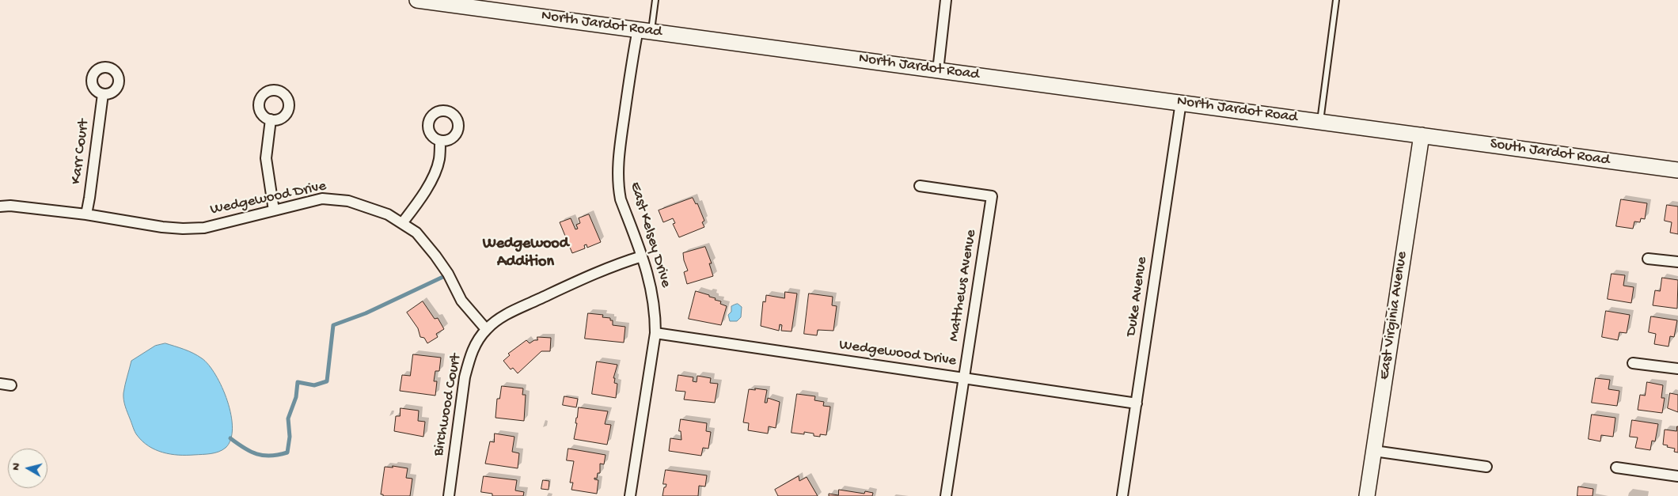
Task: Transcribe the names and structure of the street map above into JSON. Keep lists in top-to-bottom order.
{
  "streets": {
    "main road": ["North Jardot Road", "South Jardot Road", "East Virginia Avenue"],
    "street": [
      "Karr Court",
      "Wedgewood Drive",
      "East Kelsey Drive",
      "Matthews Avenue",
      "Duke Avenue",
      "Birchwood Court"
    ]
  },
  "crossings": [
    ["North Jardot Road", "South Jardot Road"],
    ["North Jardot Road", "East Kelsey Drive"],
    ["North Jardot Road", "Duke Avenue"],
    ["North Jardot Road", "East Virginia Avenue"],
    ["Karr Court", "Wedgewood Drive"],
    ["South Jardot Road", "East Virginia Avenue"],
    ["Wedgewood Drive", "East Kelsey Drive"],
    ["Wedgewood Drive", "Matthews Avenue"],
    ["Wedgewood Drive", "Duke Avenue"],
    ["Wedgewood Drive", "Birchwood Court"],
    ["East Kelsey Drive", "Birchwood Court"]
  ],
  "districts": ["Wedgewood Addition"],
  "north": "left"
}
